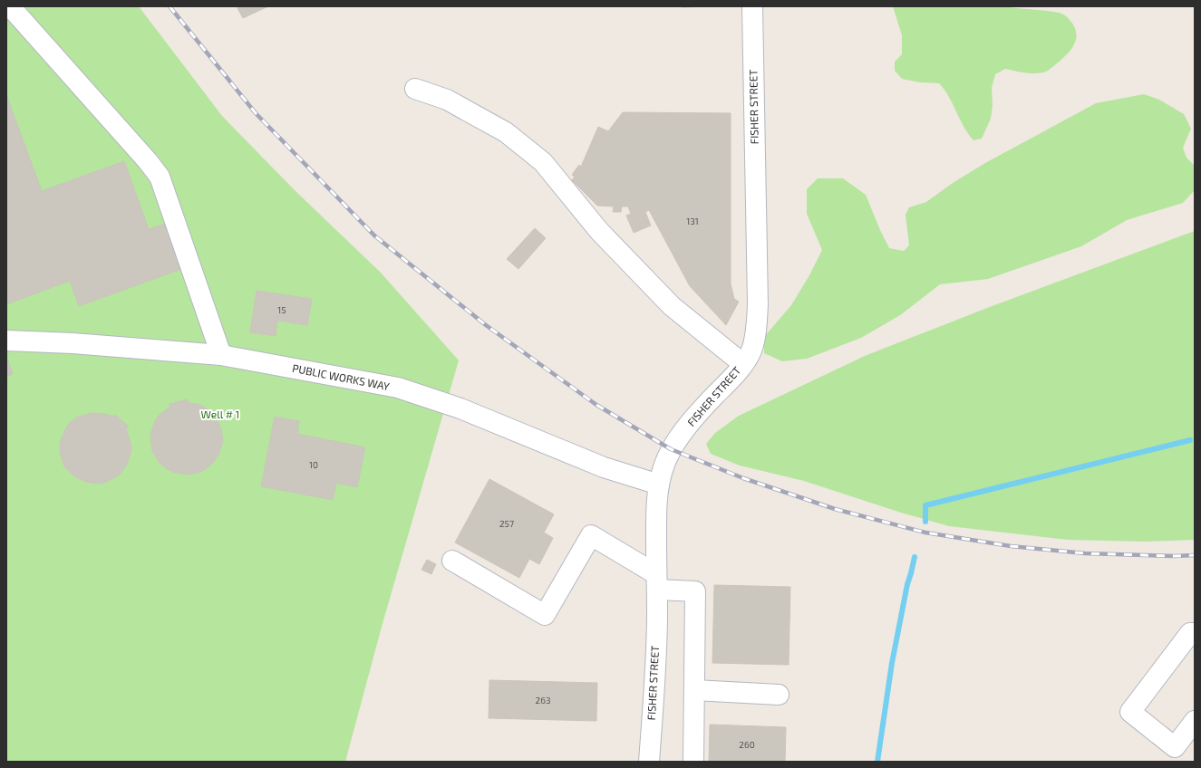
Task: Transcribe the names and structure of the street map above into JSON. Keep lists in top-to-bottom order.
{
  "streets": {
    "street": ["FISHER STREET", "PUBLIC WORKS WAY"]
  },
  "crossings": [
    ["FISHER STREET", "PUBLIC WORKS WAY"]
  ],
  "parks": ["Well # 1"],
  "house_numbers": [
    "131",
    "15",
    "10",
    "257",
    "263",
    "260"
  ]
}
